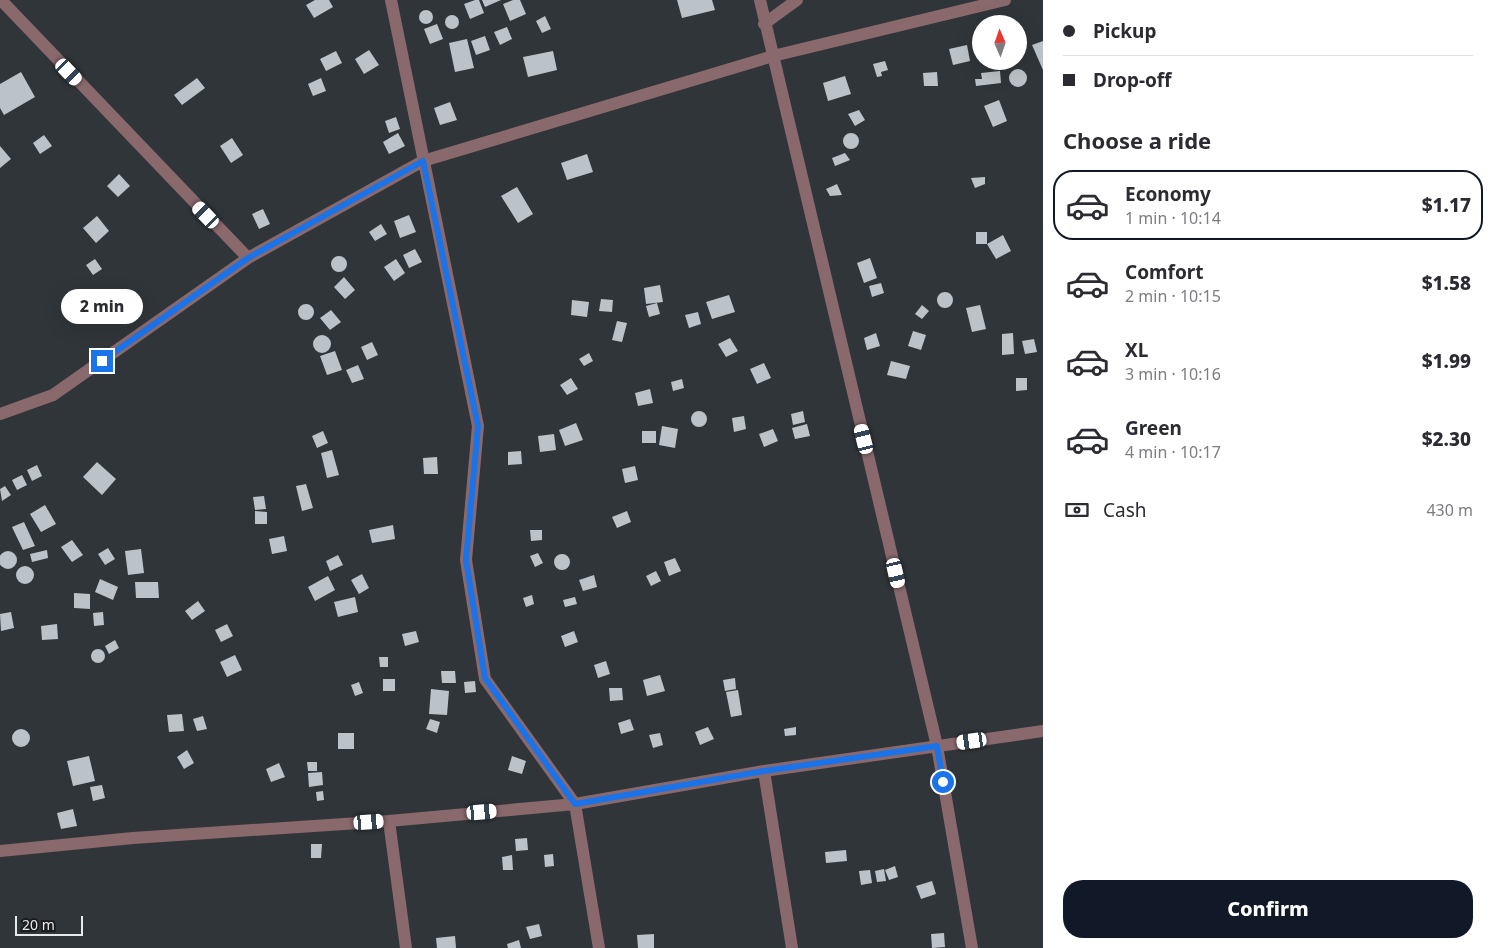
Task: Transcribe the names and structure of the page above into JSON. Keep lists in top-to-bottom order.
{
  "scale_bar": "20 m",
  "north": "top",
  "page": {
    "banner": ["Pickup", "Drop-off"],
    "heading": "Choose a ride",
    "list": [
      {
        "name": "Economy",
        "note": "1 min · 10:14",
        "value": "$1.17"
      },
      {
        "name": "Comfort",
        "note": "2 min · 10:15",
        "value": "$1.58"
      },
      {
        "name": "XL",
        "note": "3 min · 10:16",
        "value": "$1.99"
      },
      {
        "name": "Green",
        "note": "4 min · 10:17",
        "value": "$2.30"
      }
    ],
    "bubble": "2 min",
    "pay": ["Cash", "430 m"],
    "buttons": "Confirm",
    "scale": "20 m"
  }
}
